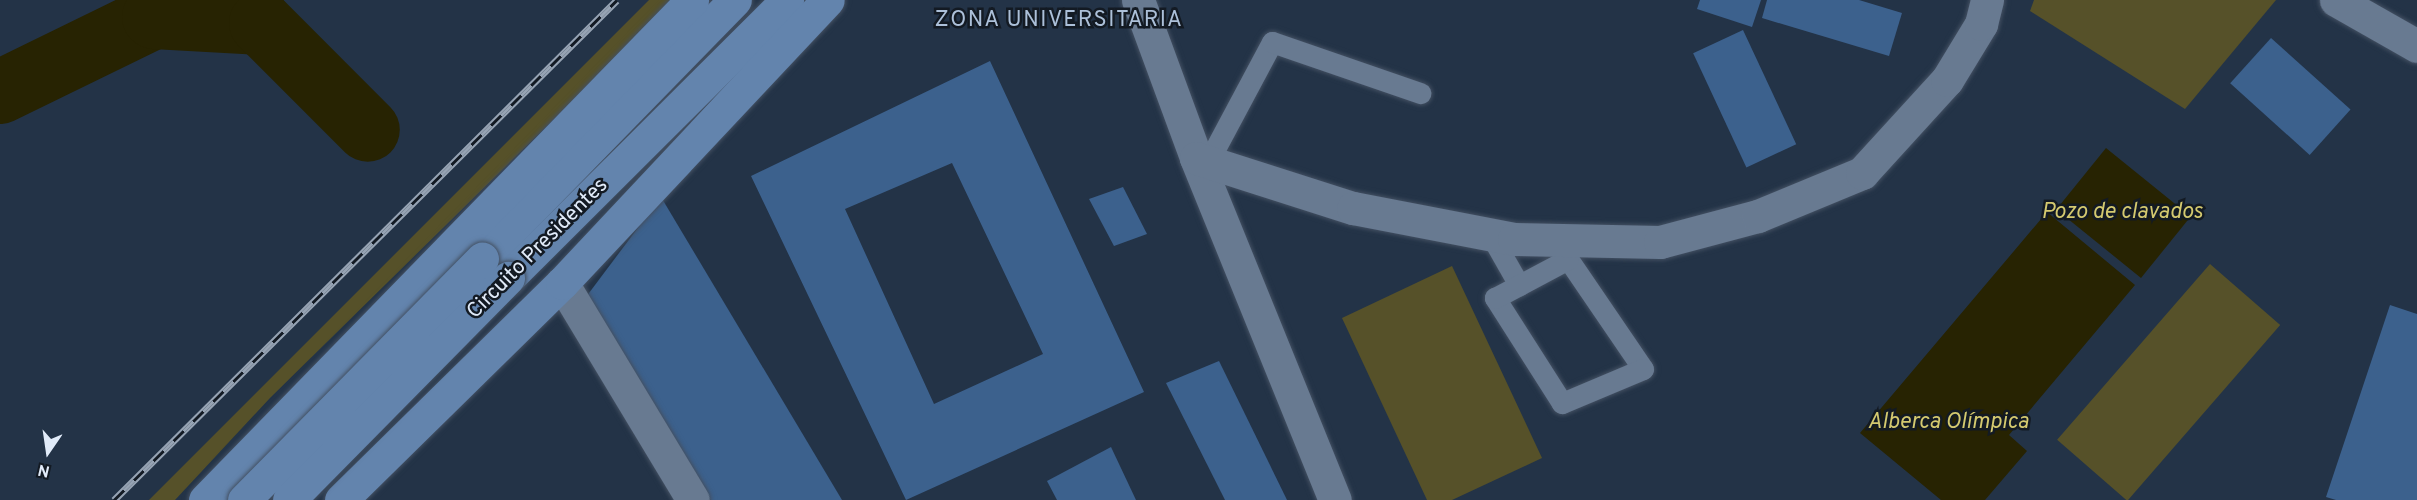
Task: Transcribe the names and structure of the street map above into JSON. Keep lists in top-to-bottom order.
{
  "streets": {
    "main road": ["Circuito Presidentes"]
  },
  "districts": ["ZONA UNIVERSITARIA"],
  "water": ["Pozo de clavados", "Alberca Olímpica"],
  "north": "bottom"
}
